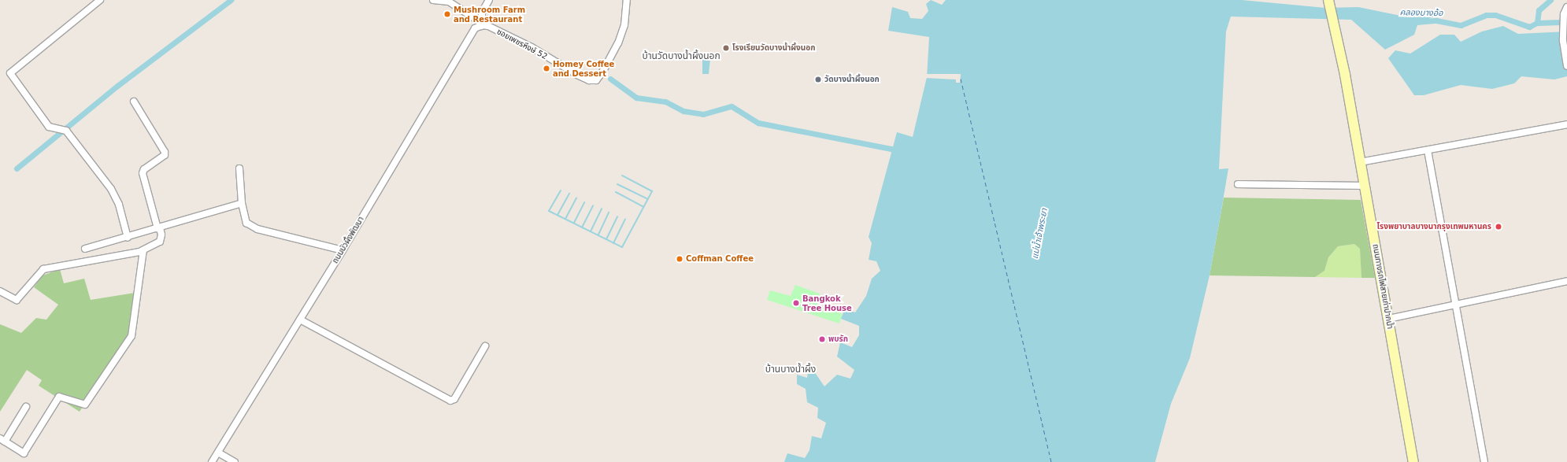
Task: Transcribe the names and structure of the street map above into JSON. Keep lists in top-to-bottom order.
{
  "streets": {
    "main road": ["ถนนทางรถไฟสายเก่าปากน้ำ"],
    "street": ["ซอยเพชรหึงษ์ 52", "ถนนบัวผึ้งพัฒนา"]
  },
  "crossings": [
    ["ซอยเพชรหึงษ์ 52", "ถนนบัวผึ้งพัฒนา"]
  ],
  "districts": ["บ้านวัดบางน้ำผึ้งนอก", "บ้านบางน้ำผึ้ง"],
  "water": ["คลองบางอ้อ", "แม่น้ำเจ้าพระยา"],
  "places": [
    "Mushroom Farm and Restaurant",
    "โรงเรียนวัดบางน้ำผึ้งนอก",
    "Homey Coffee and Dessert",
    "วัดบางน้ำผึ้งนอก",
    "โรงพยาบาลบางนากรุงเทพมหานคร",
    "Coffman Coffee",
    "Bangkok Tree House",
    "พบรัก"
  ]
}
